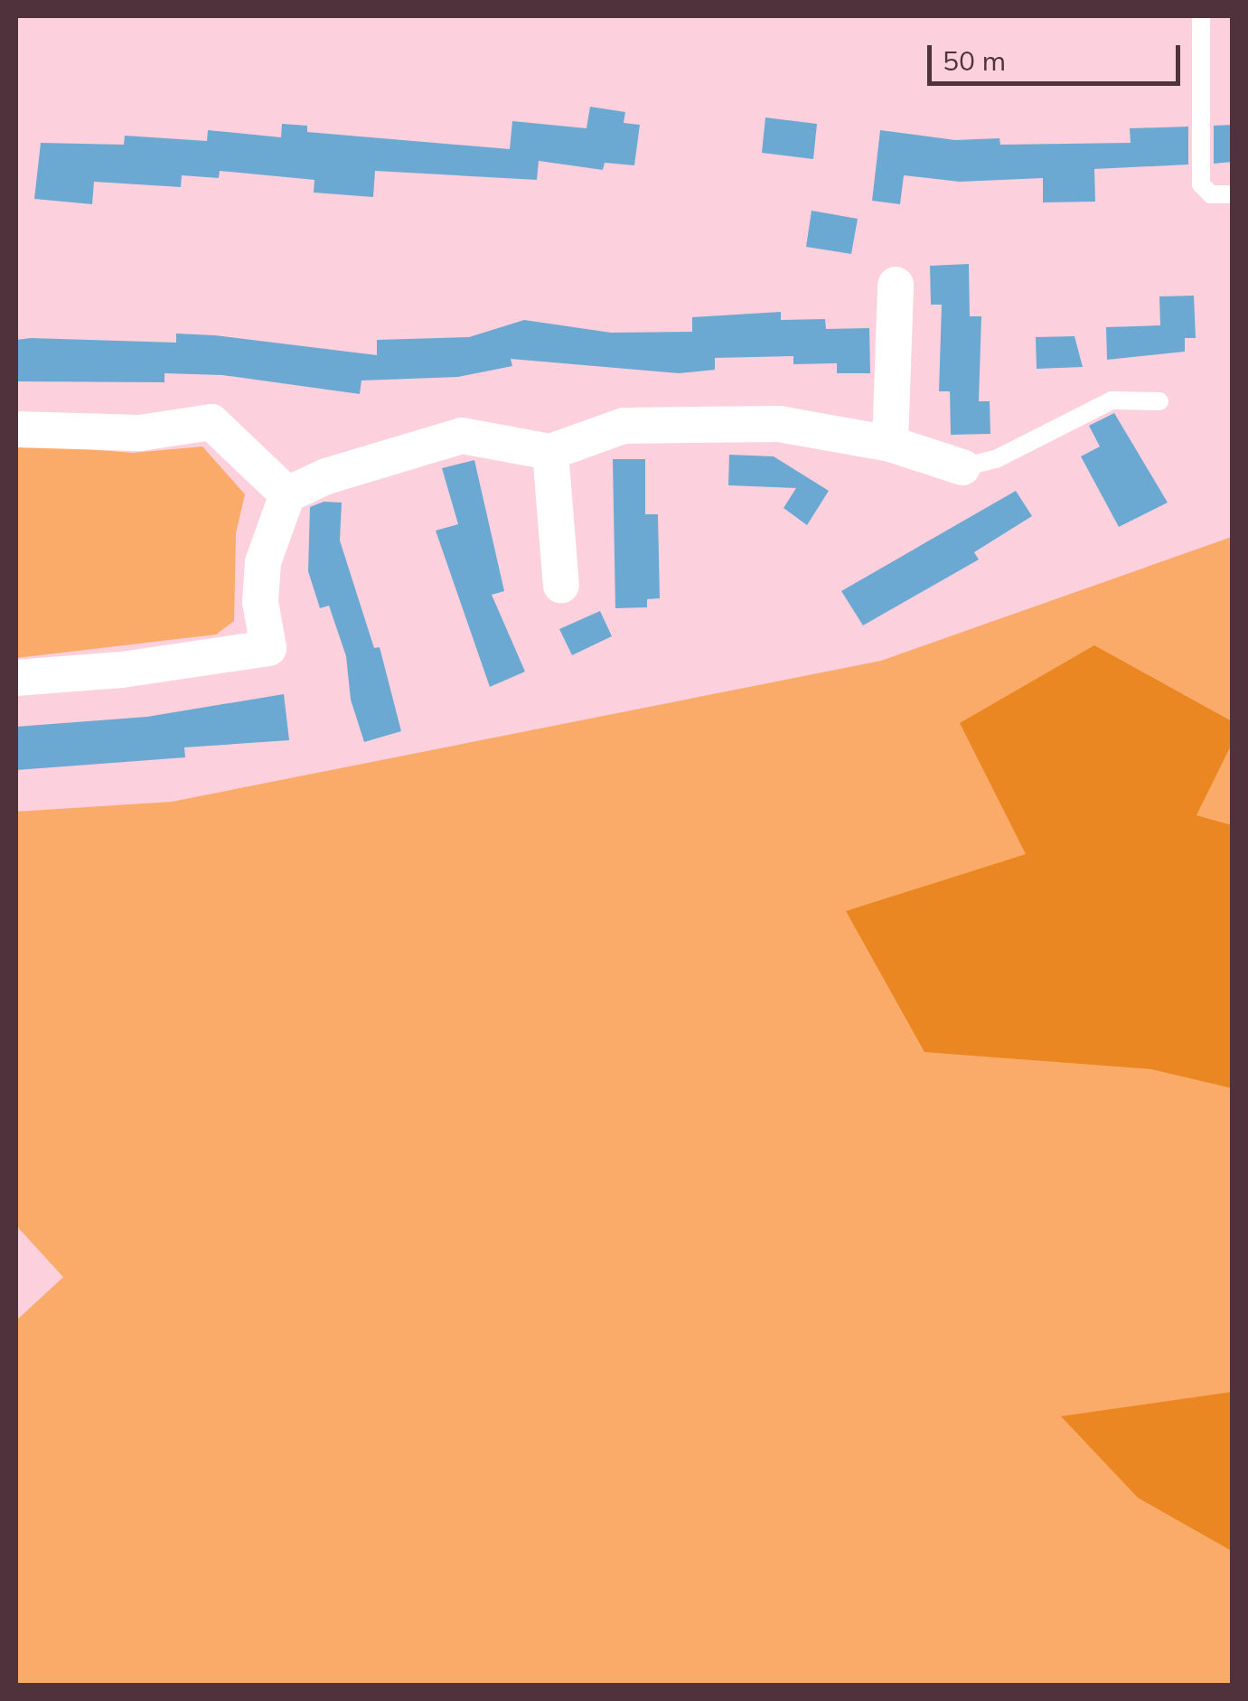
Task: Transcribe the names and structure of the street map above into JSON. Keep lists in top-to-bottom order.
{
  "scale_bar": "50 m"
}
